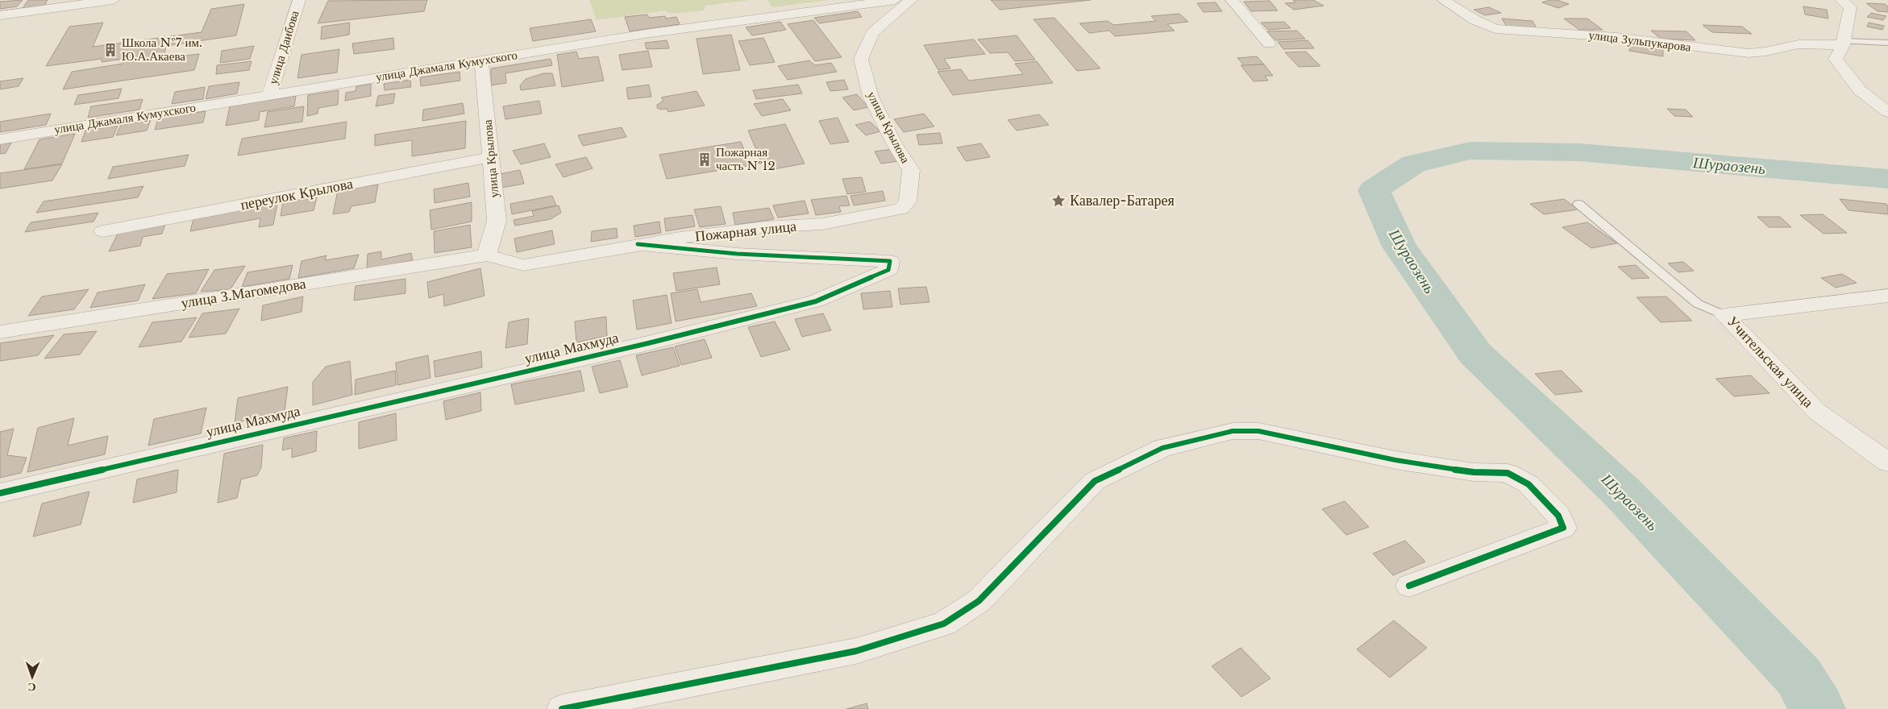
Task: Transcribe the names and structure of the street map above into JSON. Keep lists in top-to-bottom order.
{
  "streets": {
    "street": [
      "улица Зульпукарова",
      "улица Даибова",
      "улица Джамаля Кумухского",
      "улица Крылова",
      "переулок Крылова",
      "Пожарная улица",
      "улица З.Магомедова",
      "улица Махмуда",
      "Учительская улица"
    ]
  },
  "crossings": [
    ["улица Даибова", "улица Джамаля Кумухского"],
    ["улица Джамаля Кумухского", "улица Крылова"],
    ["улица Крылова", "переулок Крылова"],
    ["улица Крылова", "Пожарная улица"],
    ["улица Крылова", "улица З.Магомедова"],
    ["Пожарная улица", "улица З.Магомедова"],
    ["Пожарная улица", "улица Махмуда"]
  ],
  "water": ["Шураозень"],
  "places": {
    "building": ["Школа №7 им. Ю.А.Акаева", "Пожарная часть №12"],
    "place": ["Кавалер-Батарея"]
  },
  "north": "bottom"
}
